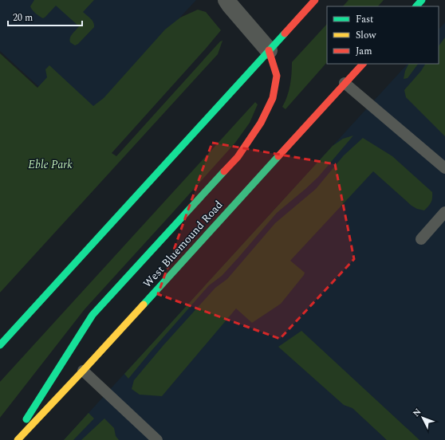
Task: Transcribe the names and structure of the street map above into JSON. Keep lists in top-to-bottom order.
{
  "streets": {
    "main road": ["West Bluemound Road"]
  },
  "parks": ["Eble Park"],
  "legend": ["Fast", "Slow", "Jam"],
  "scale_bar": "20 m",
  "north": "top left"
}
